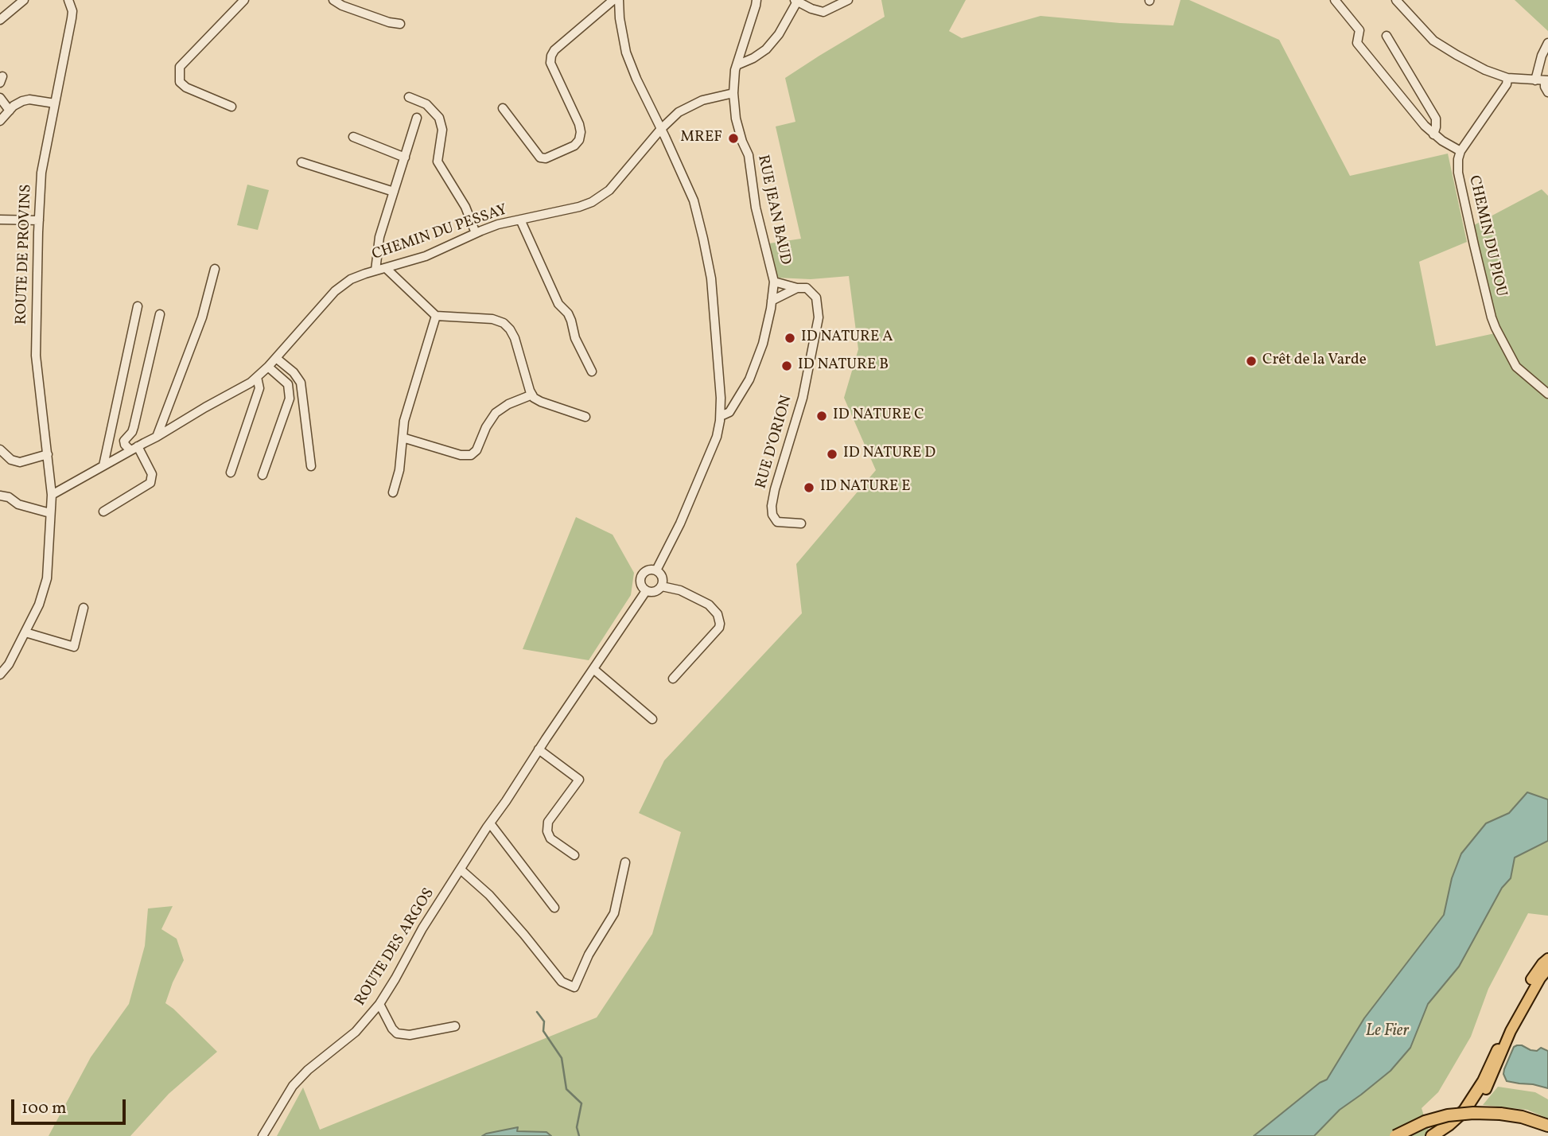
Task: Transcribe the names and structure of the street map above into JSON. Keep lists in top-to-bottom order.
{
  "streets": {
    "street": [
      "RUE JEAN BAUD",
      "CHEMIN DU PESSAY",
      "CHEMIN DU PIOU",
      "ROUTE DE PROVINS",
      "RUE D’ORION",
      "ROUTE DES ARGOS"
    ]
  },
  "crossings": [
    ["RUE JEAN BAUD", "CHEMIN DU PESSAY"],
    ["CHEMIN DU PESSAY", "ROUTE DE PROVINS"]
  ],
  "water": ["Le Fier"],
  "places": [
    "MREF",
    "ID NATURE A",
    "Crêt de la Varde",
    "ID NATURE B",
    "ID NATURE C",
    "ID NATURE D",
    "ID NATURE E"
  ],
  "scale_bar": "100 m"
}
